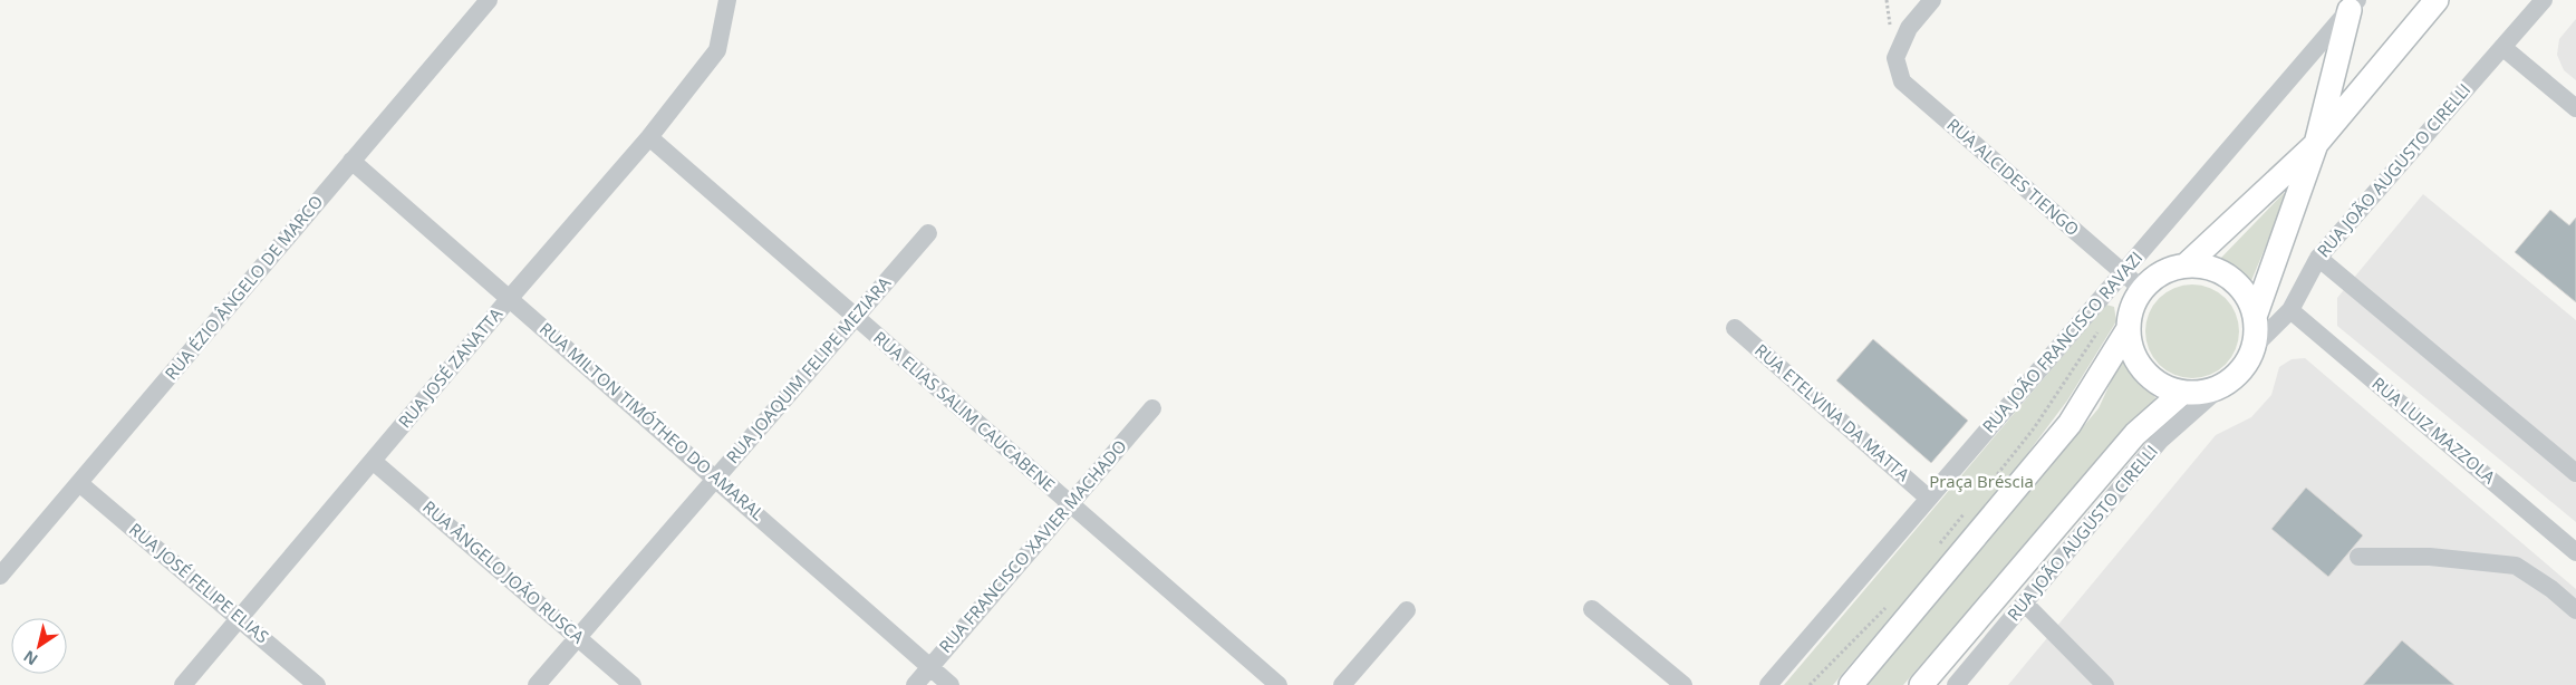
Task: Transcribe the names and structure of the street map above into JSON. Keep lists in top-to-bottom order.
{
  "streets": {
    "street": [
      "RUA JOÃO AUGUSTO CIRELLI",
      "RUA ALCIDES TIENGO",
      "RUA ÉZIO ÂNGELO DE MARCO",
      "RUA JOÃO FRANCISCO RAVAZI",
      "RUA JOSÉ ZANATTA",
      "RUA JOAQUIM FELIPE MEZIARA",
      "RUA ELIAS SALIM CAUCABENE",
      "RUA ETELVINA DA MATTA",
      "RUA MILTON TIMÓTHEO DO AMARAL",
      "RUA LUIZ MAZZOLA",
      "RUA FRANCISCO XAVIER MACHADO",
      "RUA ÂNGELO JOÃO RUSCA",
      "RUA JOSÉ FELIPE ELIAS"
    ]
  },
  "crossings": [
    ["RUA JOÃO AUGUSTO CIRELLI", "RUA ALCIDES TIENGO"],
    ["RUA JOÃO AUGUSTO CIRELLI", "RUA LUIZ MAZZOLA"],
    ["RUA ALCIDES TIENGO", "RUA JOÃO FRANCISCO RAVAZI"],
    ["RUA ÉZIO ÂNGELO DE MARCO", "RUA MILTON TIMÓTHEO DO AMARAL"],
    ["RUA ÉZIO ÂNGELO DE MARCO", "RUA JOSÉ FELIPE ELIAS"],
    ["RUA JOÃO FRANCISCO RAVAZI", "RUA ETELVINA DA MATTA"],
    ["RUA JOSÉ ZANATTA", "RUA ELIAS SALIM CAUCABENE"],
    ["RUA JOSÉ ZANATTA", "RUA MILTON TIMÓTHEO DO AMARAL"],
    ["RUA JOSÉ ZANATTA", "RUA ÂNGELO JOÃO RUSCA"],
    ["RUA JOSÉ ZANATTA", "RUA JOSÉ FELIPE ELIAS"],
    ["RUA JOAQUIM FELIPE MEZIARA", "RUA ELIAS SALIM CAUCABENE"],
    ["RUA JOAQUIM FELIPE MEZIARA", "RUA MILTON TIMÓTHEO DO AMARAL"],
    ["RUA JOAQUIM FELIPE MEZIARA", "RUA ÂNGELO JOÃO RUSCA"],
    ["RUA ELIAS SALIM CAUCABENE", "RUA FRANCISCO XAVIER MACHADO"],
    ["RUA MILTON TIMÓTHEO DO AMARAL", "RUA FRANCISCO XAVIER MACHADO"]
  ],
  "parks": ["Praça Bréscia"],
  "north": "bottom left"
}
